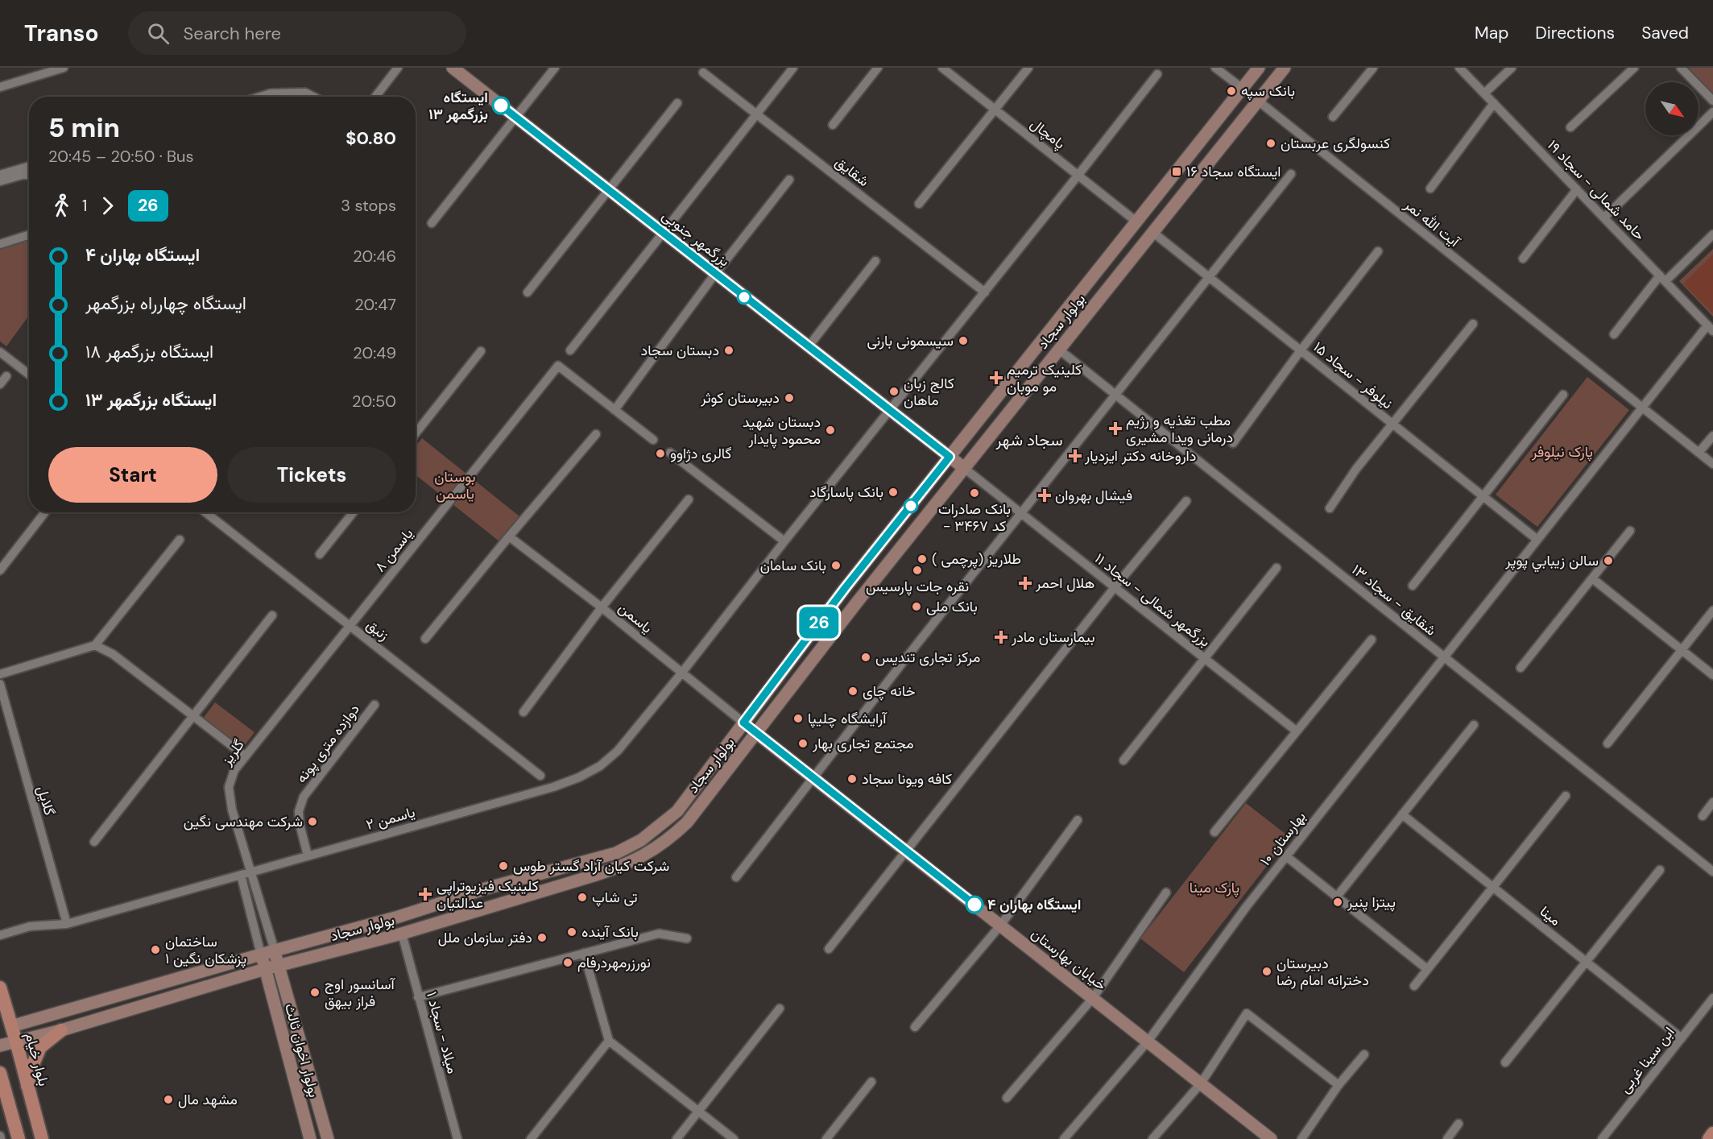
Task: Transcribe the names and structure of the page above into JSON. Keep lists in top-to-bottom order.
{
  "streets": {
    "main road": [
      "بزرگمهر جنوبی",
      "بولوار سجاد",
      "خیابان بهارستان",
      "بولوار اخوان ثالث",
      "بلوار خیام"
    ],
    "street": [
      "پامچال",
      "شقایق",
      "حامد شمالی - سجاد ۱۹",
      "آیت الله نمر",
      "نیلوفر - سجاد ۱۵",
      "یاسمن ۸",
      "بزرگمهر شمالی - سجاد ۱۱",
      "شقایق - سجاد ۱۳",
      "یاسمن",
      "زنبق",
      "دوازده متری پونه",
      "گلریز",
      "گلایل",
      "یاسمن ۲",
      "بهارستان ۱۰",
      "مینا",
      "میلاد - سجاد ۱",
      "ابن سینا غربی"
    ]
  },
  "crossings": [
    ["پامچال", "بولوار سجاد"],
    ["پامچال", "یاسمن ۲"],
    ["شقایق", "یاسمن ۲"],
    ["حامد شمالی - سجاد ۱۹", "بهارستان ۱۰"],
    ["آیت الله نمر", "بولوار سجاد"],
    ["آیت الله نمر", "بهارستان ۱۰"],
    ["بزرگمهر جنوبی", "بولوار سجاد"],
    ["بزرگمهر جنوبی", "بزرگمهر شمالی - سجاد ۱۱"],
    ["بزرگمهر جنوبی", "یاسمن ۲"],
    ["بولوار سجاد", "نیلوفر - سجاد ۱۵"],
    ["بولوار سجاد", "بزرگمهر شمالی - سجاد ۱۱"],
    ["بولوار سجاد", "شقایق - سجاد ۱۳"],
    ["بولوار سجاد", "یاسمن"],
    ["بولوار سجاد", "گلریز"],
    ["بولوار سجاد", "خیابان بهارستان"],
    ["بولوار سجاد", "میلاد - سجاد ۱"],
    ["بولوار سجاد", "بولوار اخوان ثالث"],
    ["بولوار سجاد", "بلوار خیام"],
    ["نیلوفر - سجاد ۱۵", "بهارستان ۱۰"],
    ["یاسمن ۸", "زنبق"],
    ["یاسمن ۸", "گلریز"],
    ["شقایق - سجاد ۱۳", "بهارستان ۱۰"],
    ["یاسمن", "یاسمن ۲"],
    ["یاسمن", "خیابان بهارستان"],
    ["زنبق", "گلریز"],
    ["دوازده متری پونه", "یاسمن ۲"],
    ["گلریز", "یاسمن ۲"],
    ["گلایل", "یاسمن ۲"],
    ["بهارستان ۱۰", "خیابان بهارستان"],
    ["مینا", "ابن سینا غربی"]
  ],
  "districts": ["سجاد شهر"],
  "parks": ["پارک نیلوفر", "بوستان یاسمن", "پارک مینا"],
  "places": {
    "other": [
      "بانک سپه",
      "ایستگاه بزرگمهر ۱۳",
      "کنسولگری عربستان",
      "سیسمونی بارنی",
      "دبستان سجاد",
      "کالج زبان ماهان",
      "دبیرستان کوثر",
      "دبستان شهید محمود پایدار",
      "گالری دژاوو",
      "بانک پاسارگاد",
      "بانک صادرات - کد ۳۴۶۷",
      "طلاریز (پرچمی )",
      "سالن زيبابي پوپر",
      "بانک سامان",
      "نقره جات پارسیس",
      "بانک ملی",
      "مرکز تجاری تندیس",
      "خانه چای",
      "آرایشگاه چلیپا",
      "مجتمع تجاری بهار",
      "کافه ویونا سجاد",
      "شرکت مهندسی نگین",
      "شرکت کیان آراد گستر طوس",
      "تی شاپ",
      "پیتزا پنیر",
      "ایستگاه بهاران ۴",
      "بانک آینده",
      "دفتر سازمان ملل",
      "ساختمان پزشکان نگین ۱",
      "نورزرمهردرفام",
      "دبیرستان دخترانه امام رضا",
      "آسانسور اوج فراز بیهق",
      "مشهد مال"
    ],
    "transit": ["ایستگاه سجاد ۱۶"],
    "health": [
      "کلینیک ترمیم مو موبان",
      "مطب تغذیه و رژیم درمانی ویدا مشیری",
      "داروخانه دکتر ایزدیار",
      "فیشال بهروان",
      "هلال احمر",
      "بیمارستان مادر",
      "کلینیک فیزیوتراپی عدالتیان"
    ]
  },
  "lines": ["bus line 26"],
  "north": "bottom right",
  "page": {
    "header": "Transo",
    "search": "Search here",
    "nav": ["Map", "Directions", "Saved"],
    "on_map": "26",
    "heading": ["5 min", "20:45 – 20:50 · Bus", "$0.80"],
    "legs": ["1", "26", "3 stops"],
    "list": [
      {
        "name": "ایستگاه بهاران ۴",
        "value": "20:46"
      },
      {
        "name": "ایستگاه چهارراه بزرگمهر",
        "value": "20:47"
      },
      {
        "name": "ایستگاه بزرگمهر ۱۸",
        "value": "20:49"
      },
      {
        "name": "ایستگاه بزرگمهر ۱۳",
        "value": "20:50"
      }
    ],
    "buttons": ["Start", "Tickets"]
  }
}
